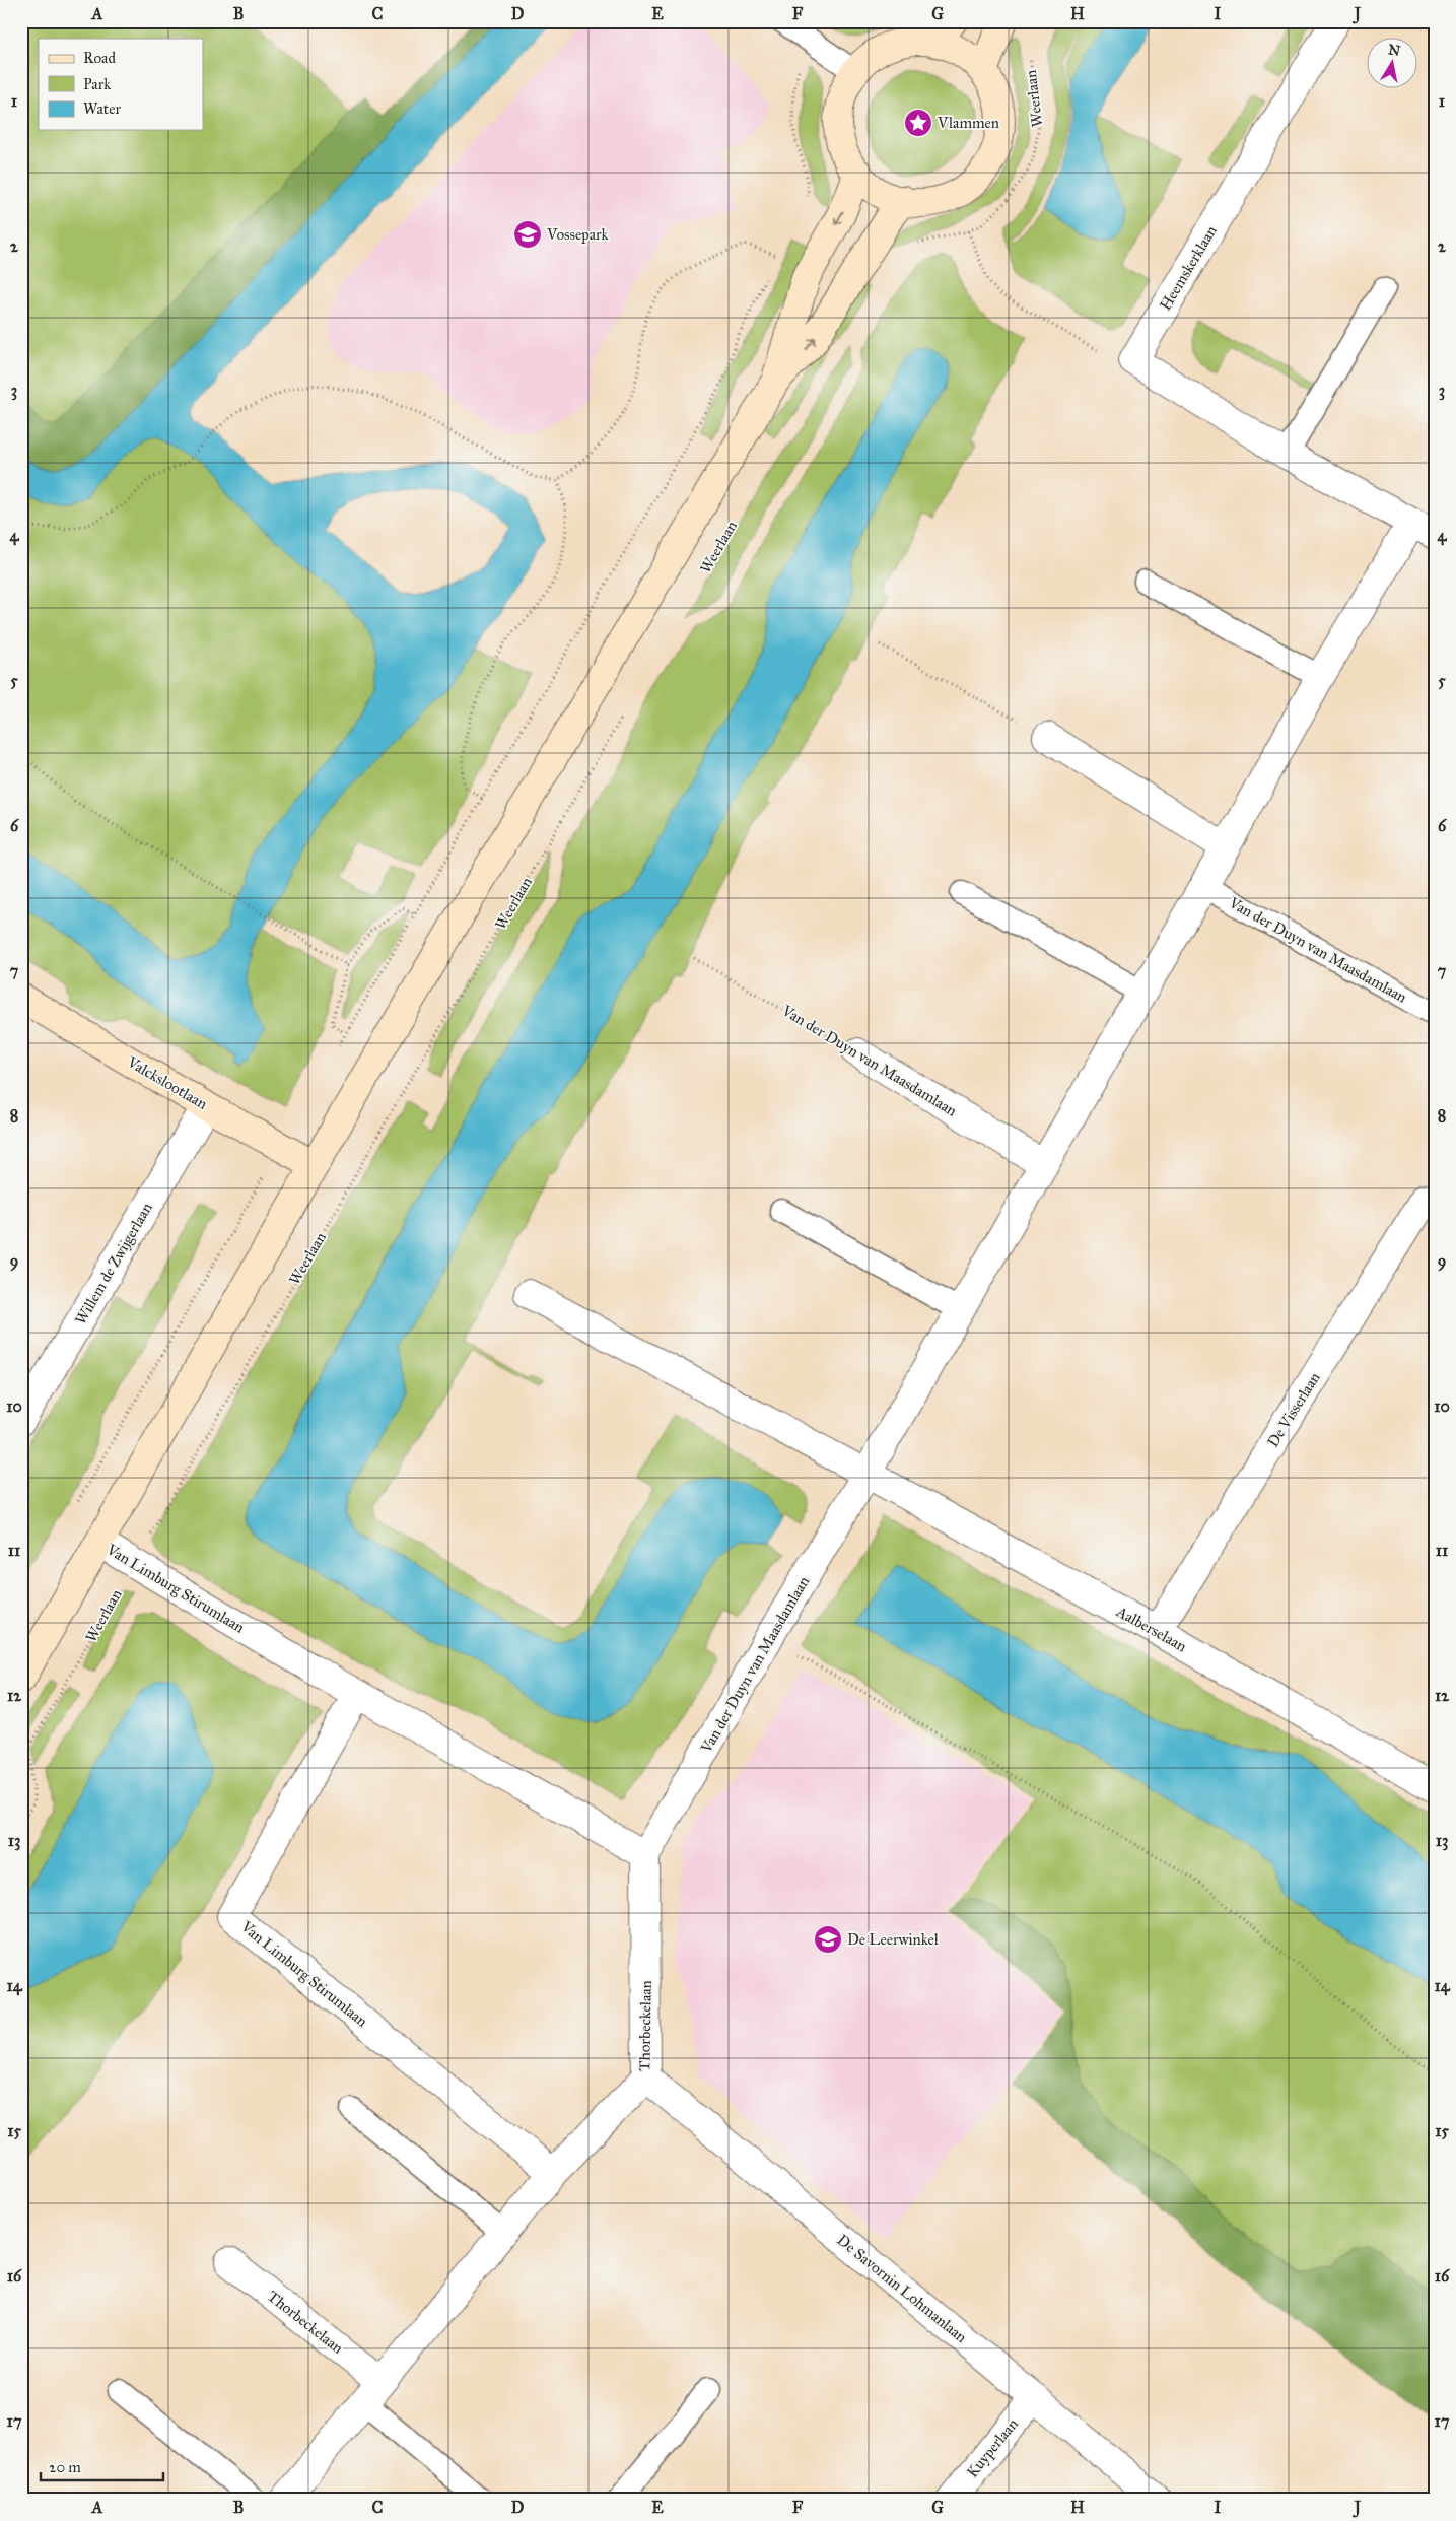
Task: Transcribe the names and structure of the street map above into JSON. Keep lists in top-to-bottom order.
{
  "streets": {
    "main road": ["Valckslootlaan"],
    "street": [
      "Heemskerklaan",
      "Van der Duyn van Maasdamlaan",
      "Willem de Zwijgerlaan",
      "De Visserlaan",
      "Van Limburg Stirumlaan",
      "Aalberselaan",
      "Thorbeckelaan",
      "De Savornin Lohmanlaan",
      "Kuyperlaan"
    ],
    "path": ["Weerlaan"]
  },
  "crossings": [
    ["Weerlaan", "Van Limburg Stirumlaan"],
    ["Van der Duyn van Maasdamlaan", "Van Limburg Stirumlaan"],
    ["Van der Duyn van Maasdamlaan", "Aalberselaan"],
    ["Van der Duyn van Maasdamlaan", "Thorbeckelaan"],
    ["Valckslootlaan", "Willem de Zwijgerlaan"],
    ["De Visserlaan", "Aalberselaan"],
    ["Van Limburg Stirumlaan", "Thorbeckelaan"],
    ["Thorbeckelaan", "De Savornin Lohmanlaan"],
    ["De Savornin Lohmanlaan", "Kuyperlaan"]
  ],
  "places": {
    "place": ["Vlammen"],
    "school or university": ["Vossepark", "De Leerwinkel"]
  },
  "legend": ["Road", "Park", "Water"],
  "scale_bar": "20 m",
  "north": "top",
  "grid": {
    "columns": [
      "A",
      "B",
      "C",
      "D",
      "E",
      "F",
      "G",
      "H",
      "I",
      "J"
    ],
    "rows": [
      "1",
      "2",
      "3",
      "4",
      "5",
      "6",
      "7",
      "8",
      "9",
      "10",
      "11",
      "12",
      "13",
      "14",
      "15",
      "16",
      "17"
    ]
  }
}
